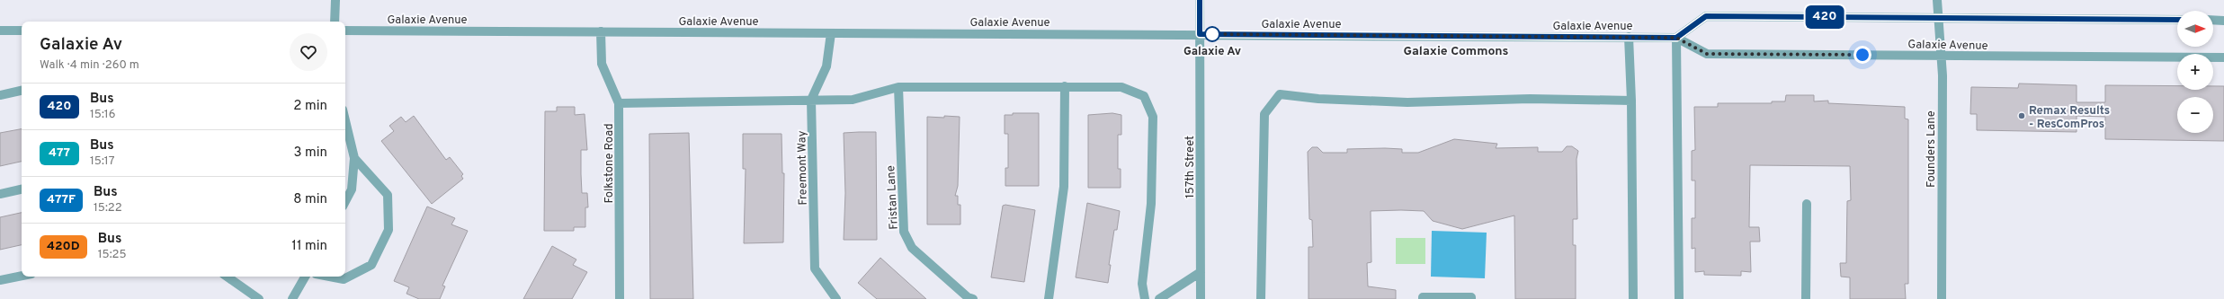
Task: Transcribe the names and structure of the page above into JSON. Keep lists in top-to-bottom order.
{
  "streets": {
    "street": [
      "Galaxie Avenue",
      "Founders Lane",
      "Folkstone Road",
      "157th Street",
      "Freemont Way",
      "Fristan Lane"
    ]
  },
  "crossings": [
    ["Galaxie Avenue", "Founders Lane"],
    ["Galaxie Avenue", "Folkstone Road"],
    ["Galaxie Avenue", "157th Street"],
    ["Galaxie Avenue", "Freemont Way"]
  ],
  "districts": ["Galaxie Commons"],
  "places": ["Galaxie Av", "Remax Results - ResComPros"],
  "lines": ["bus line 420"],
  "north": "right",
  "page": {
    "on_map": "420",
    "map_buttons": ["+", "−"],
    "heading": ["Galaxie Av", "Walk · 4 min · 260 m"],
    "list": [
      {
        "mark": "420",
        "name": "Bus",
        "note": "15:16",
        "value": "2 min"
      },
      {
        "mark": "477",
        "name": "Bus",
        "note": "15:17",
        "value": "3 min"
      },
      {
        "mark": "477F",
        "name": "Bus",
        "note": "15:22",
        "value": "8 min"
      },
      {
        "mark": "420D",
        "name": "Bus",
        "note": "15:25",
        "value": "11 min"
      }
    ]
  }
}
